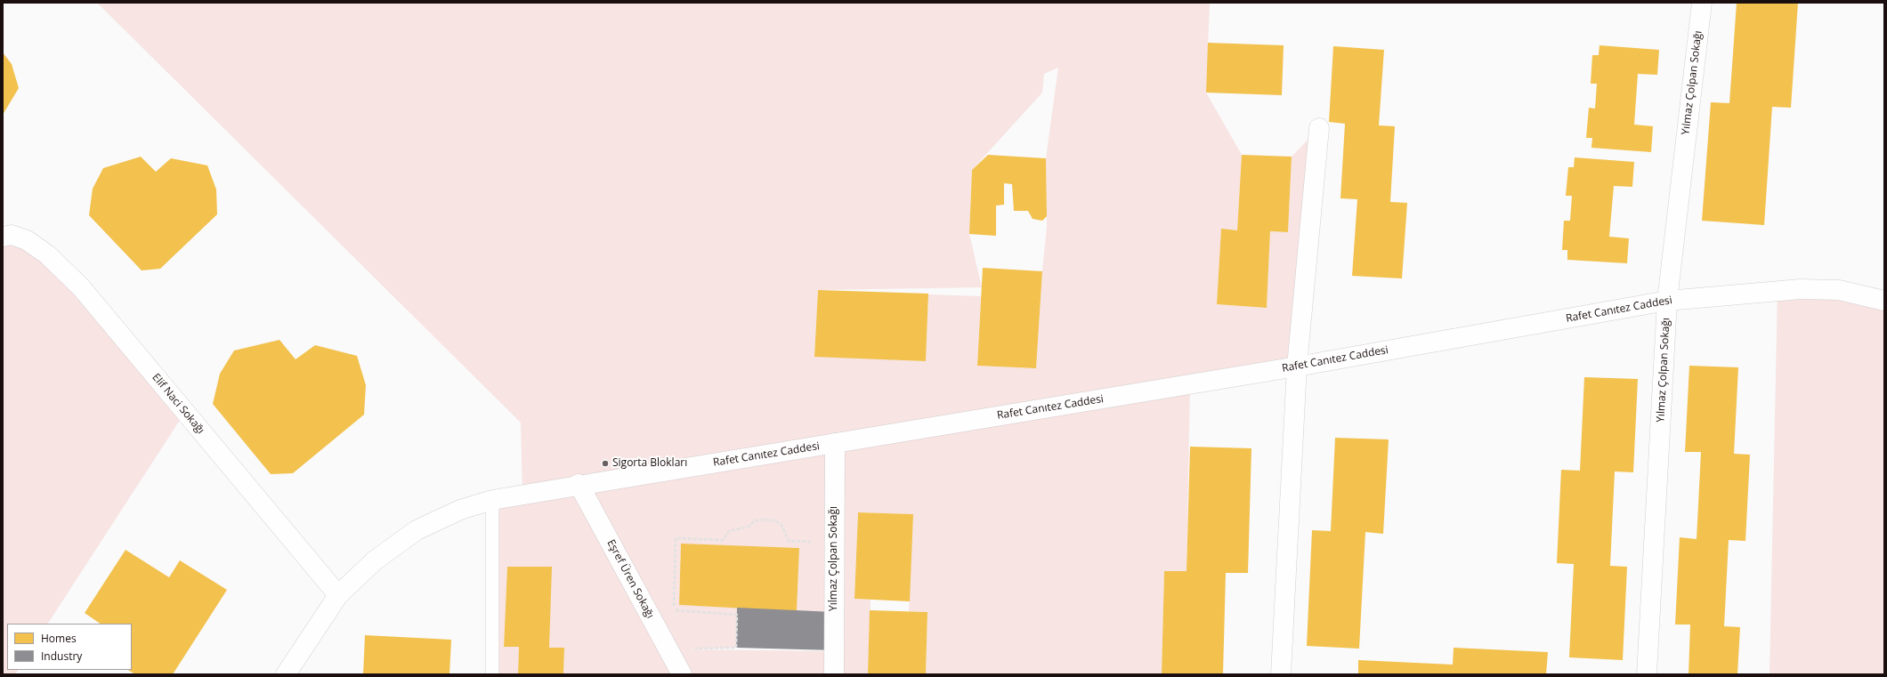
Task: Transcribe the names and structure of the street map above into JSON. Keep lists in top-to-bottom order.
{
  "streets": {
    "street": [
      "Yılmaz Çolpan Sokağı",
      "Rafet Canıtez Caddesi",
      "Elif Naci Sokağı",
      "Eşref Üren Sokağı"
    ]
  },
  "crossings": [
    ["Yılmaz Çolpan Sokağı", "Rafet Canıtez Caddesi"],
    ["Rafet Canıtez Caddesi", "Elif Naci Sokağı"],
    ["Rafet Canıtez Caddesi", "Eşref Üren Sokağı"]
  ],
  "places": ["Sigorta Blokları"],
  "legend": ["Homes", "Industry"]
}
